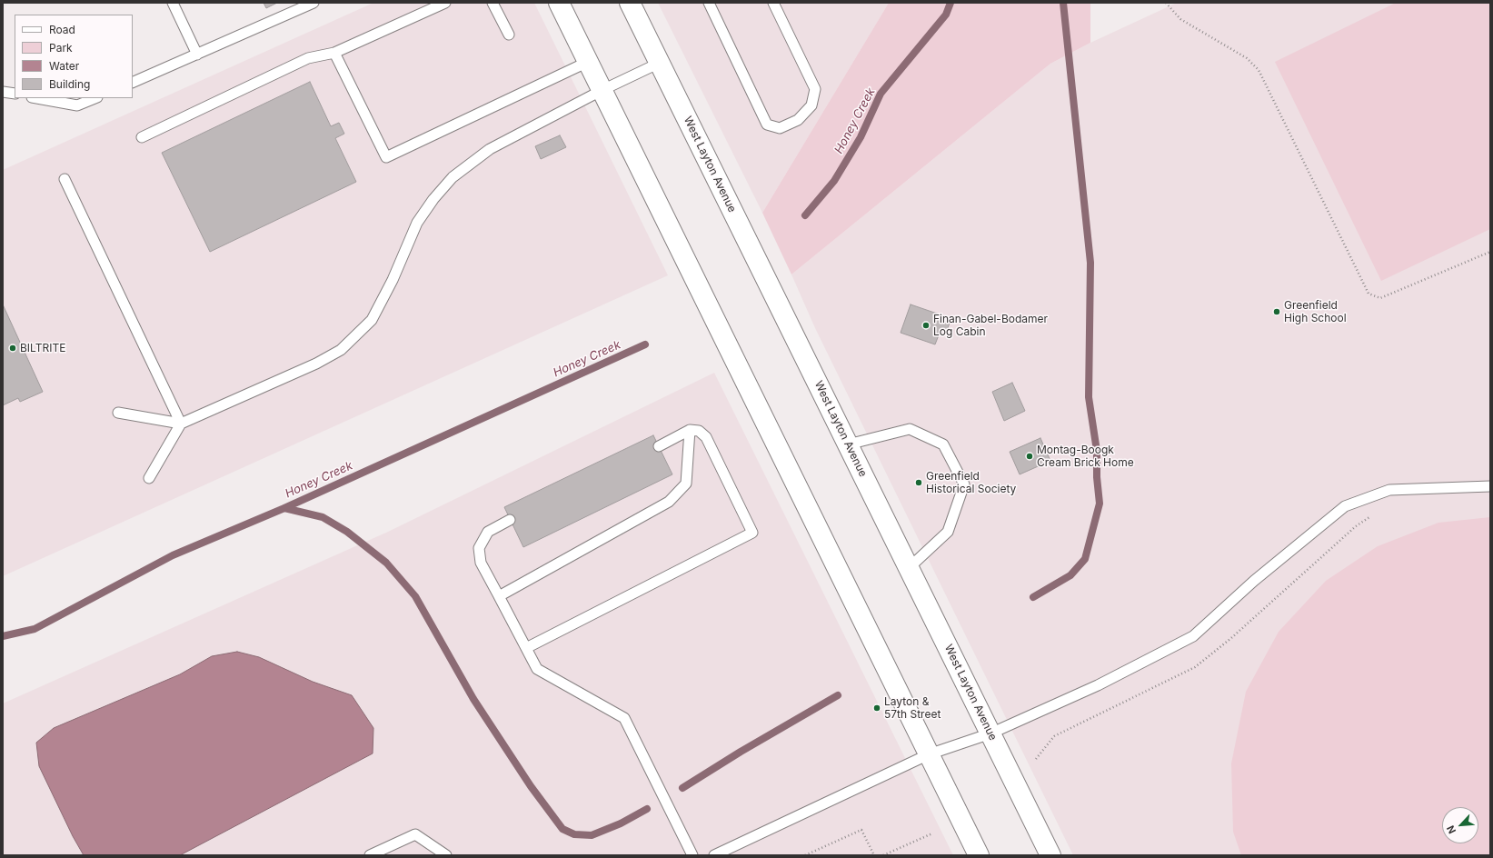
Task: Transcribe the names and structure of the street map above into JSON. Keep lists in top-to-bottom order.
{
  "streets": {
    "main road": ["West Layton Avenue"]
  },
  "water": ["Honey Creek"],
  "places": [
    "Greenfield High School",
    "Finan-Gabel-Bodamer Log Cabin",
    "BILTRITE",
    "Montag-Boogk Cream Brick Home",
    "Greenfield Historical Society",
    "Layton & 57th Street"
  ],
  "legend": [
    "Road",
    "Park",
    "Water",
    "Building"
  ],
  "north": "bottom left"
}
